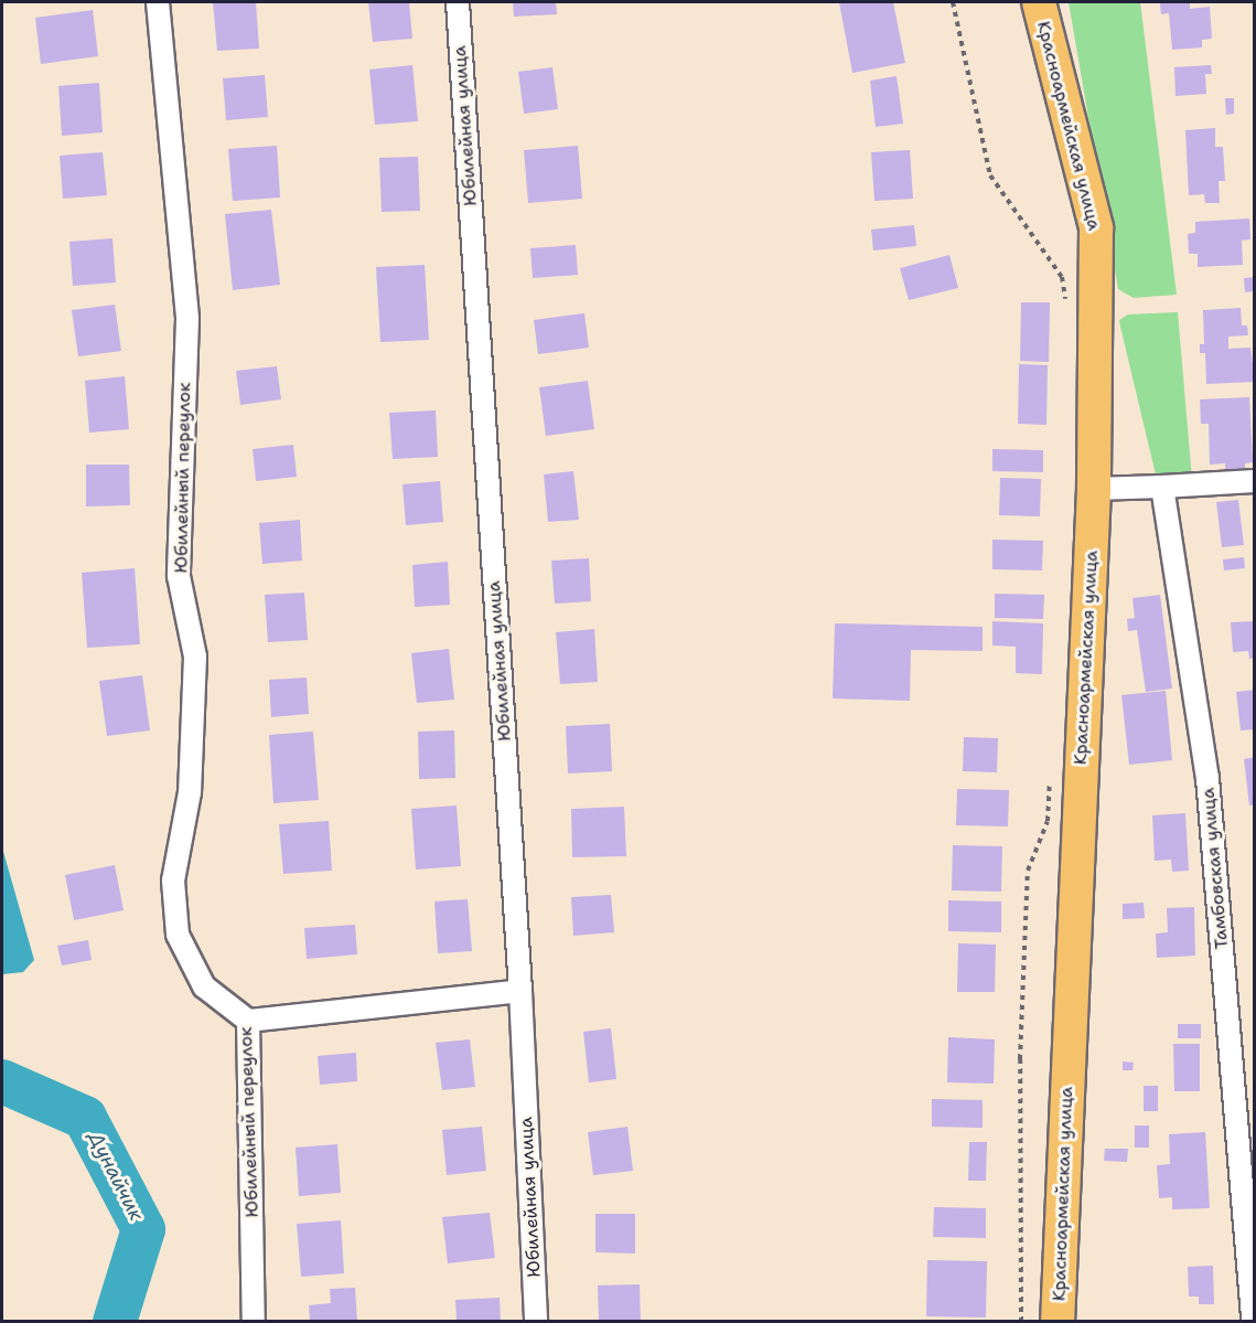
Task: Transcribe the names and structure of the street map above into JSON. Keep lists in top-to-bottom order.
{
  "streets": {
    "main road": ["Красноармейская улица"],
    "street": ["Юбилейная улица", "Юбилейный переулок", "Тамбовская улица"]
  },
  "water": ["Дунайчик"]
}
